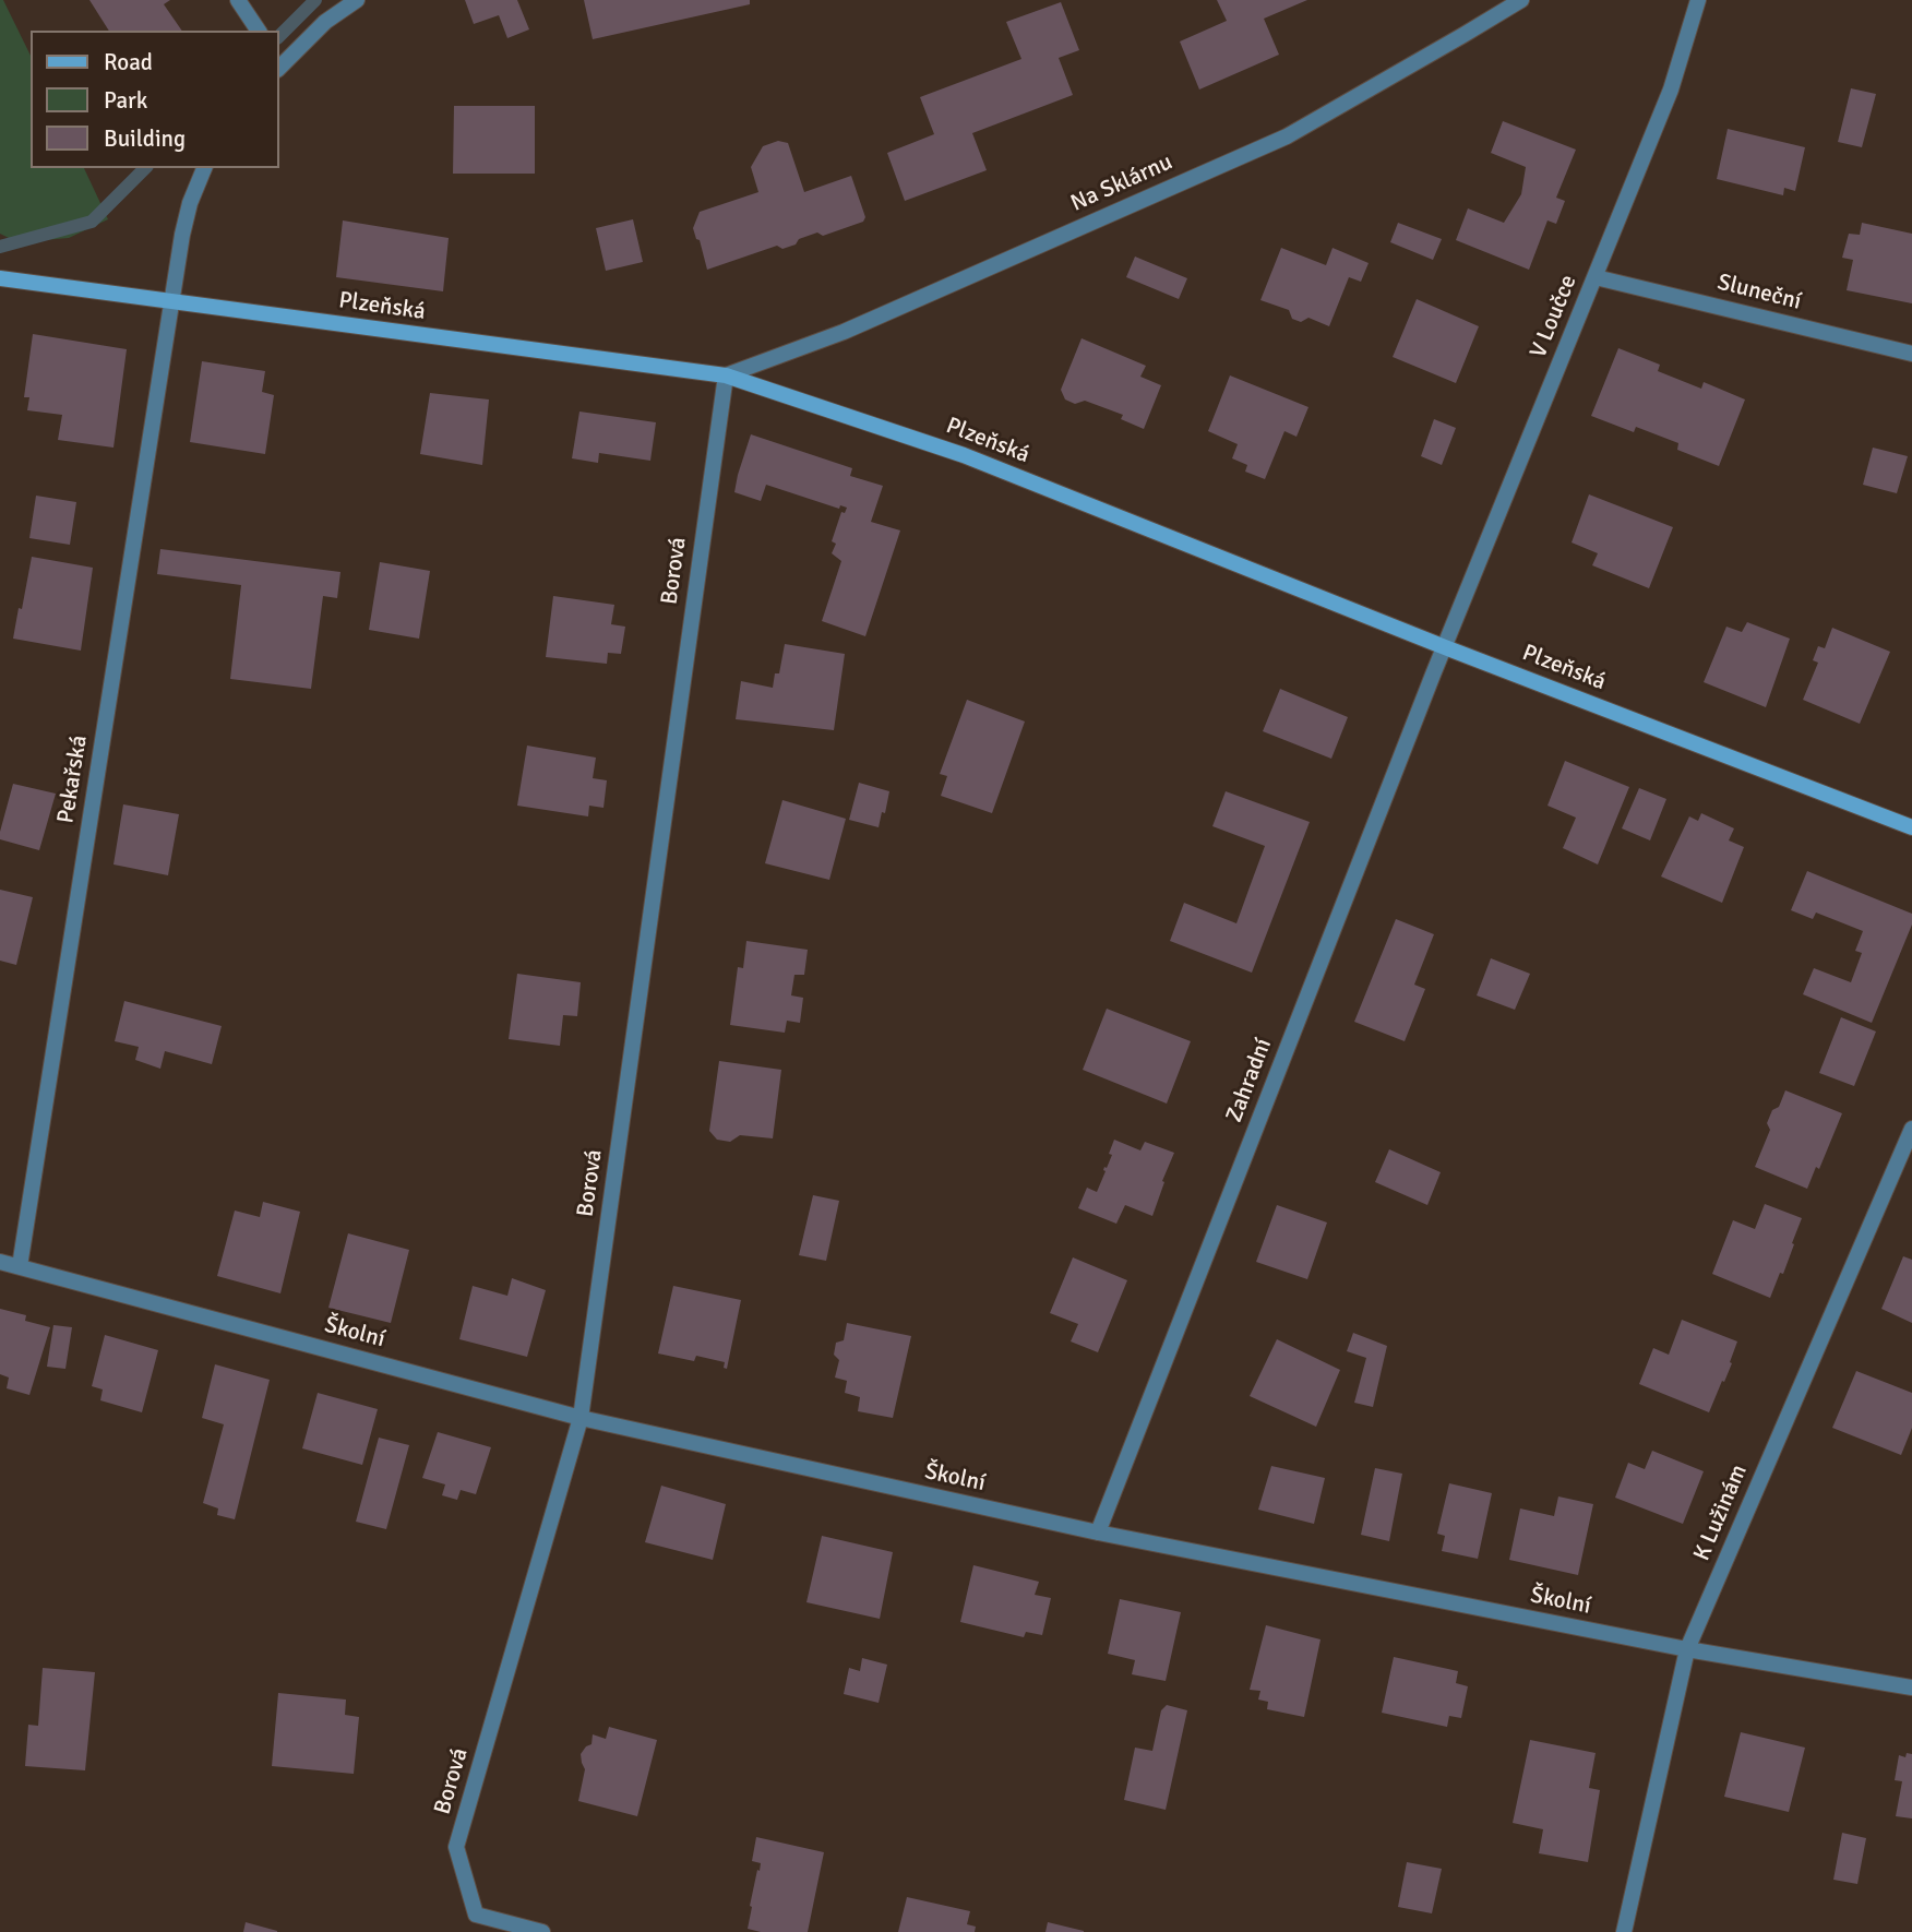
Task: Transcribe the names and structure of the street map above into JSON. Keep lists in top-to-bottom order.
{
  "streets": {
    "main road": ["Plzeňská"],
    "street": [
      "Na Sklárnu",
      "Sluneční",
      "V Loučce",
      "Borová",
      "Pekařská",
      "Zahradní",
      "Školní",
      "K Lužinám"
    ]
  },
  "crossings": [
    ["Na Sklárnu", "Plzeňská"],
    ["Na Sklárnu", "Borová"],
    ["Sluneční", "V Loučce"],
    ["Plzeňská", "V Loučce"],
    ["Plzeňská", "Borová"],
    ["Plzeňská", "Pekařská"],
    ["Plzeňská", "Zahradní"],
    ["V Loučce", "Zahradní"],
    ["Borová", "Školní"],
    ["Pekařská", "Školní"],
    ["Zahradní", "Školní"],
    ["Školní", "K Lužinám"]
  ],
  "legend": ["Road", "Park", "Building"]
}
